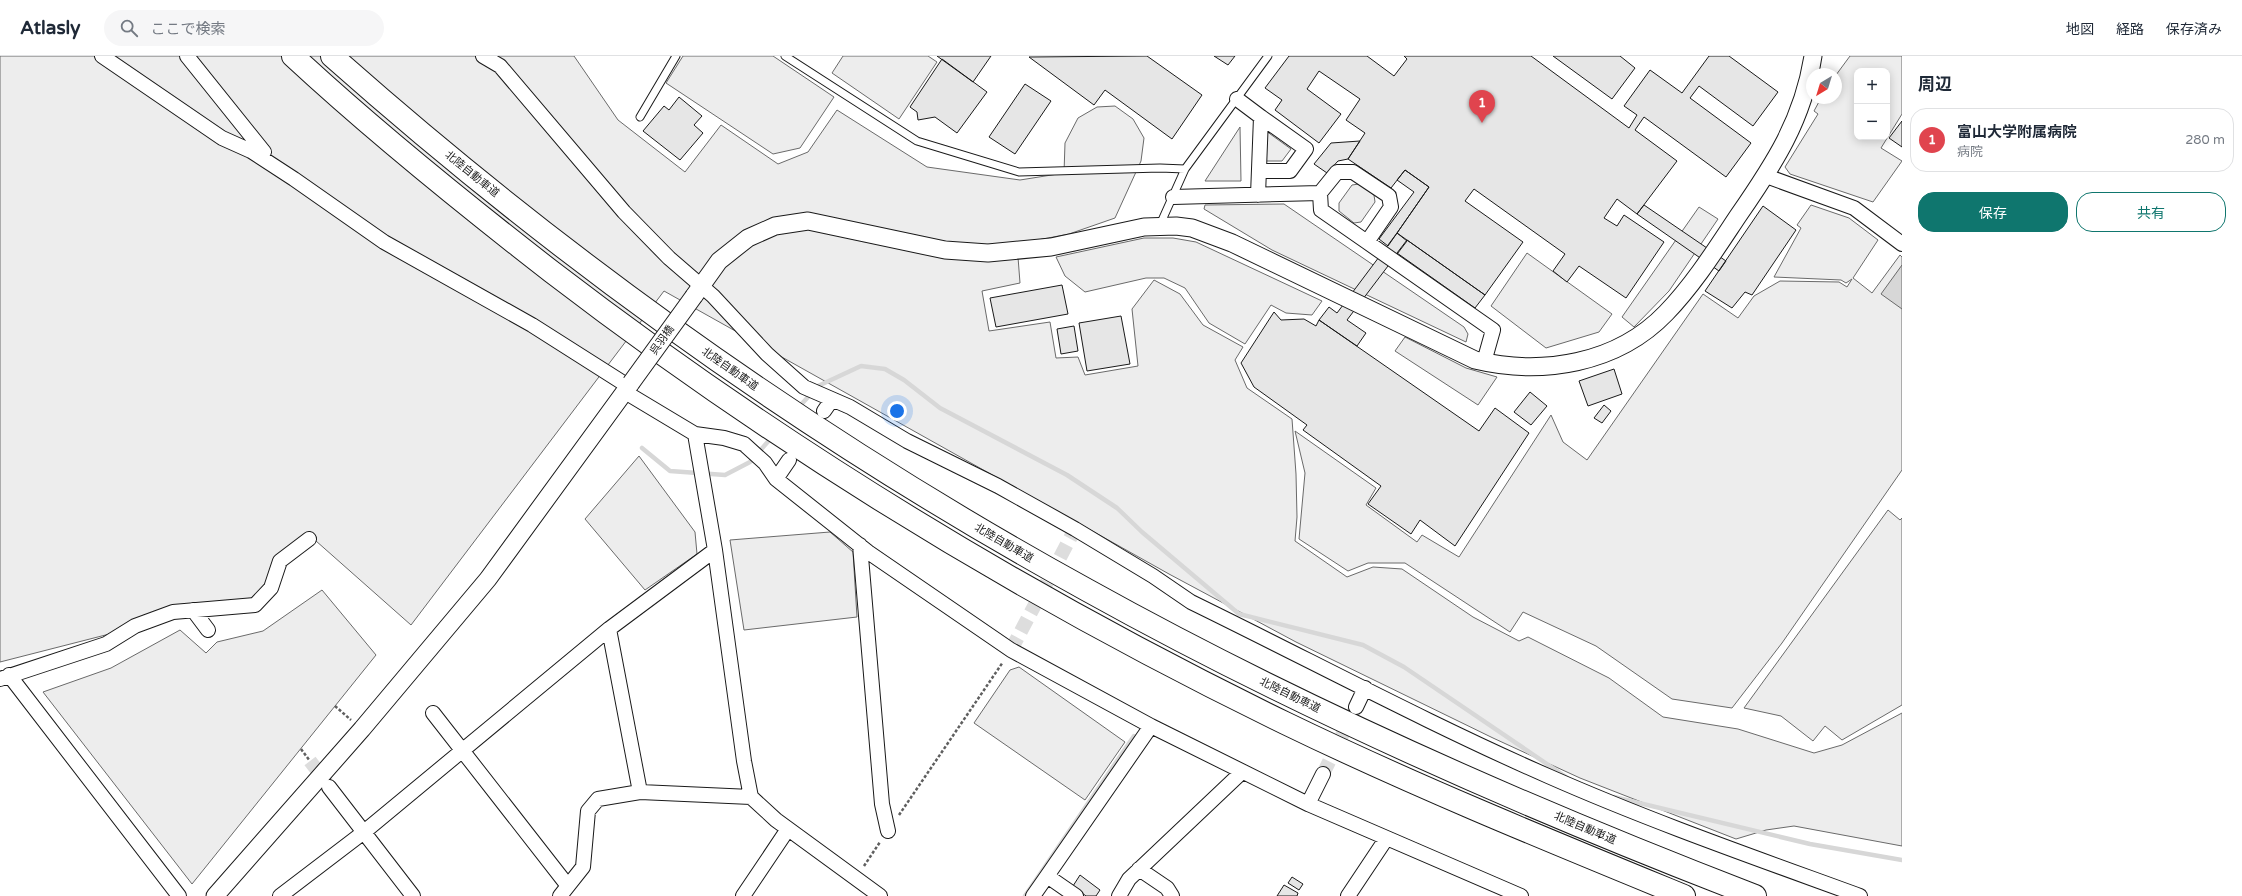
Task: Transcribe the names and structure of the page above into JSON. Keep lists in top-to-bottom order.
{
  "streets": {
    "highway": ["北陸自動車道"],
    "street": ["呉羽橋"]
  },
  "north": "bottom left",
  "page": {
    "header": "Atlasly",
    "search": "ここで検索",
    "nav": ["地図", "経路", "保存済み"],
    "heading": "周辺",
    "map_buttons": ["+", "−"],
    "pins": "1",
    "list": [
      {
        "mark": "1",
        "name": "富山大学附属病院",
        "note": "病院",
        "value": "280 m"
      }
    ],
    "buttons": ["保存", "共有"]
  }
}
